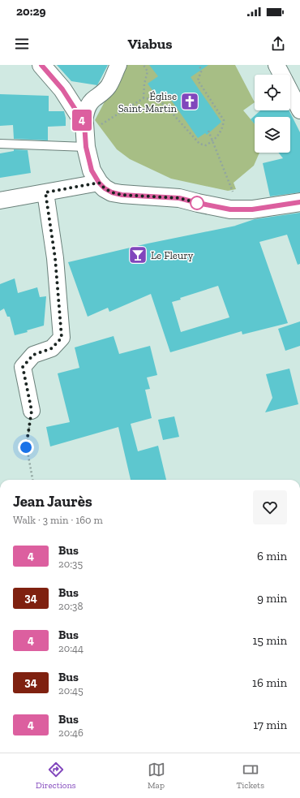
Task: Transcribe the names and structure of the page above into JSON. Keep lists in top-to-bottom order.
{
  "places": {
    "church": ["Église Saint-Martin"],
    "bar": ["Le Fleury"]
  },
  "lines": ["bus line 4"],
  "page": {
    "status": "20:29",
    "header": "Viabus",
    "on_map": "4",
    "heading": ["Jean Jaurès", "Walk · 3 min · 160 m"],
    "list": [
      {
        "mark": "4",
        "name": "Bus",
        "note": "20:35",
        "value": "6 min"
      },
      {
        "mark": "34",
        "name": "Bus",
        "note": "20:38",
        "value": "9 min"
      },
      {
        "mark": "4",
        "name": "Bus",
        "note": "20:44",
        "value": "15 min"
      },
      {
        "mark": "34",
        "name": "Bus",
        "note": "20:45",
        "value": "16 min"
      },
      {
        "mark": "4",
        "name": "Bus",
        "note": "20:46",
        "value": "17 min"
      }
    ],
    "tabs": ["Directions", "Map", "Tickets"]
  }
}
